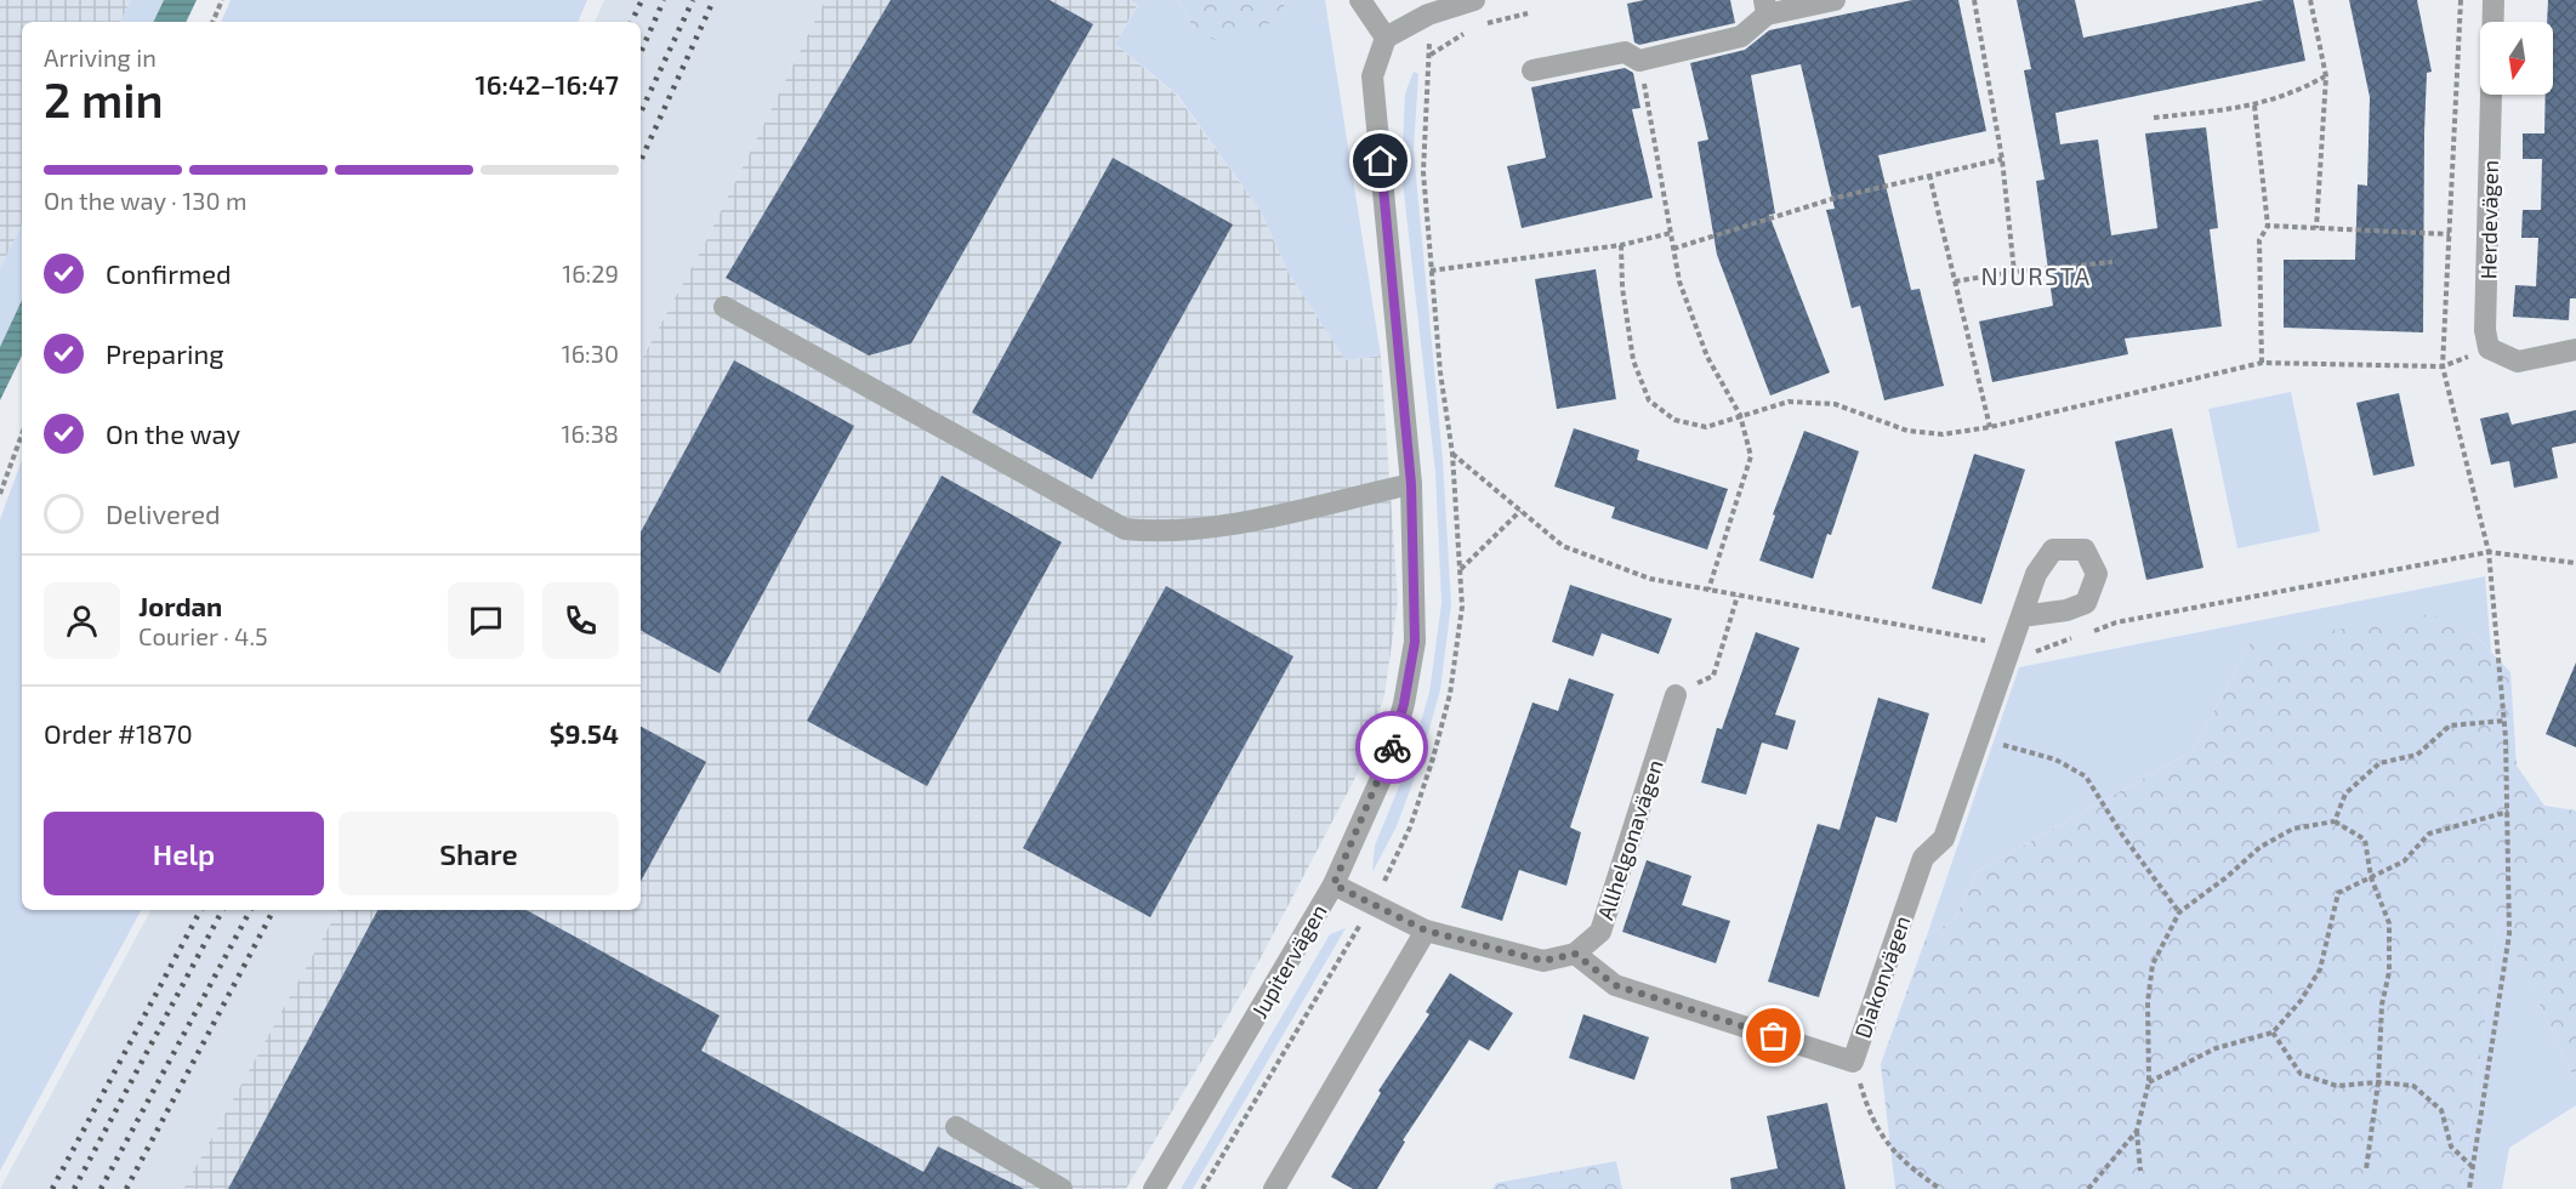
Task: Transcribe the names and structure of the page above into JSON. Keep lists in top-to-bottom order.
{
  "streets": {
    "street": [
      "Herdevägen",
      "Allhelgonavägen",
      "Jupitervägen",
      "Diakonvägen"
    ]
  },
  "crossings": [
    ["Allhelgonavägen", "Diakonvägen"]
  ],
  "districts": ["NJURSTA"],
  "north": "bottom",
  "page": {
    "heading": ["2 min", "Arriving in", "16:42–16:47"],
    "panel": [
      "Jordan",
      "Courier · 4.5",
      "Order #1870",
      "$9.54"
    ],
    "bar": "On the way · 130 m",
    "list": [
      ["Confirmed", "16:29"],
      ["Preparing", "16:30"],
      ["On the way", "16:38"],
      "Delivered"
    ],
    "buttons": ["Help", "Share"]
  }
}
